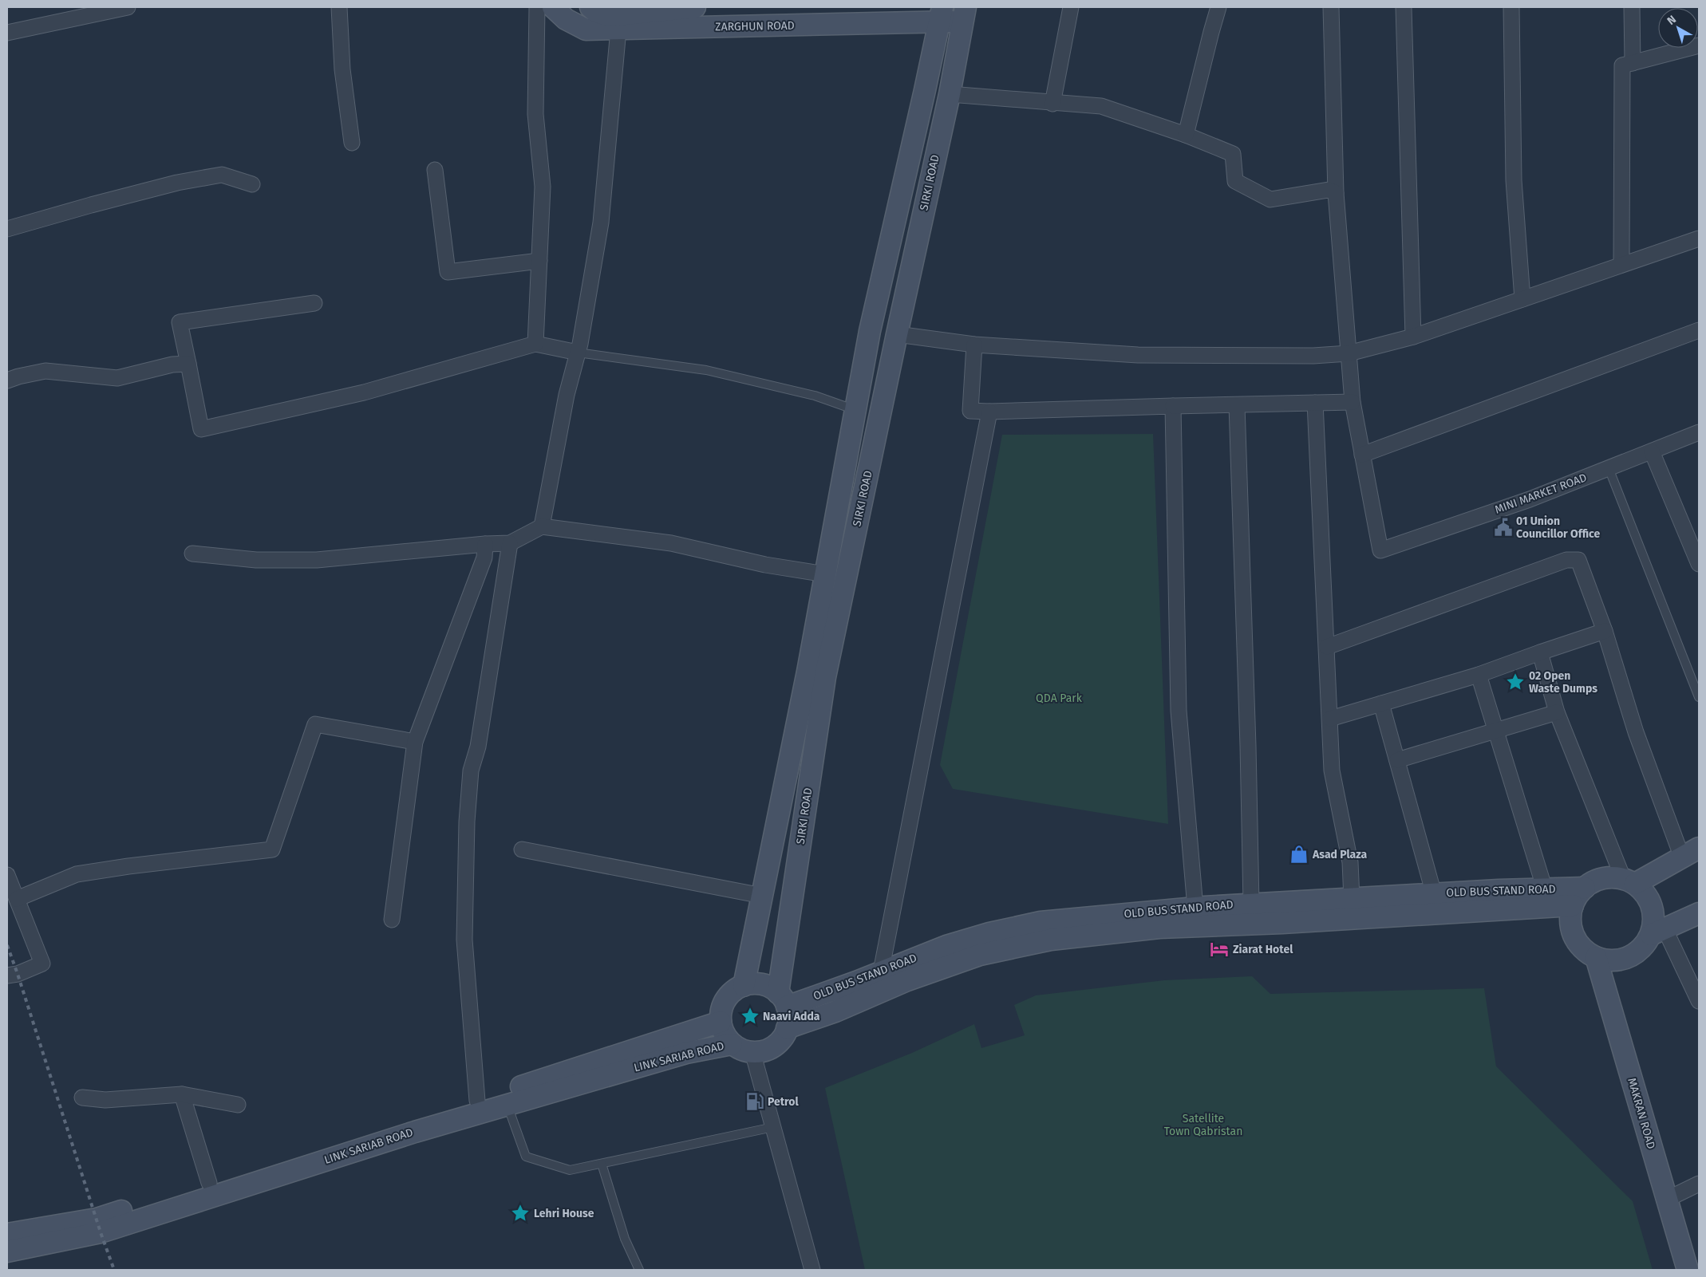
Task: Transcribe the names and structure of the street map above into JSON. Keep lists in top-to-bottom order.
{
  "streets": {
    "main road": [
      "ZARGHUN ROAD",
      "SIRKI ROAD",
      "OLD BUS STAND ROAD",
      "LINK SARIAB ROAD",
      "MAKRAN ROAD"
    ],
    "street": ["MINI MARKET ROAD"]
  },
  "crossings": [
    ["ZARGHUN ROAD", "SIRKI ROAD"],
    ["SIRKI ROAD", "OLD BUS STAND ROAD"],
    ["SIRKI ROAD", "LINK SARIAB ROAD"],
    ["OLD BUS STAND ROAD", "LINK SARIAB ROAD"],
    ["OLD BUS STAND ROAD", "MAKRAN ROAD"]
  ],
  "parks": ["QDA Park", "Satellite Town Qabristan"],
  "places": {
    "public building": ["01 Union Councillor Office"],
    "place": ["02 Open Waste Dumps", "Naavi Adda", "Lehri House"],
    "shop": ["Asad Plaza"],
    "hotel": ["Ziarat Hotel"],
    "fuel station": ["Petrol"]
  },
  "north": "top left"
}
